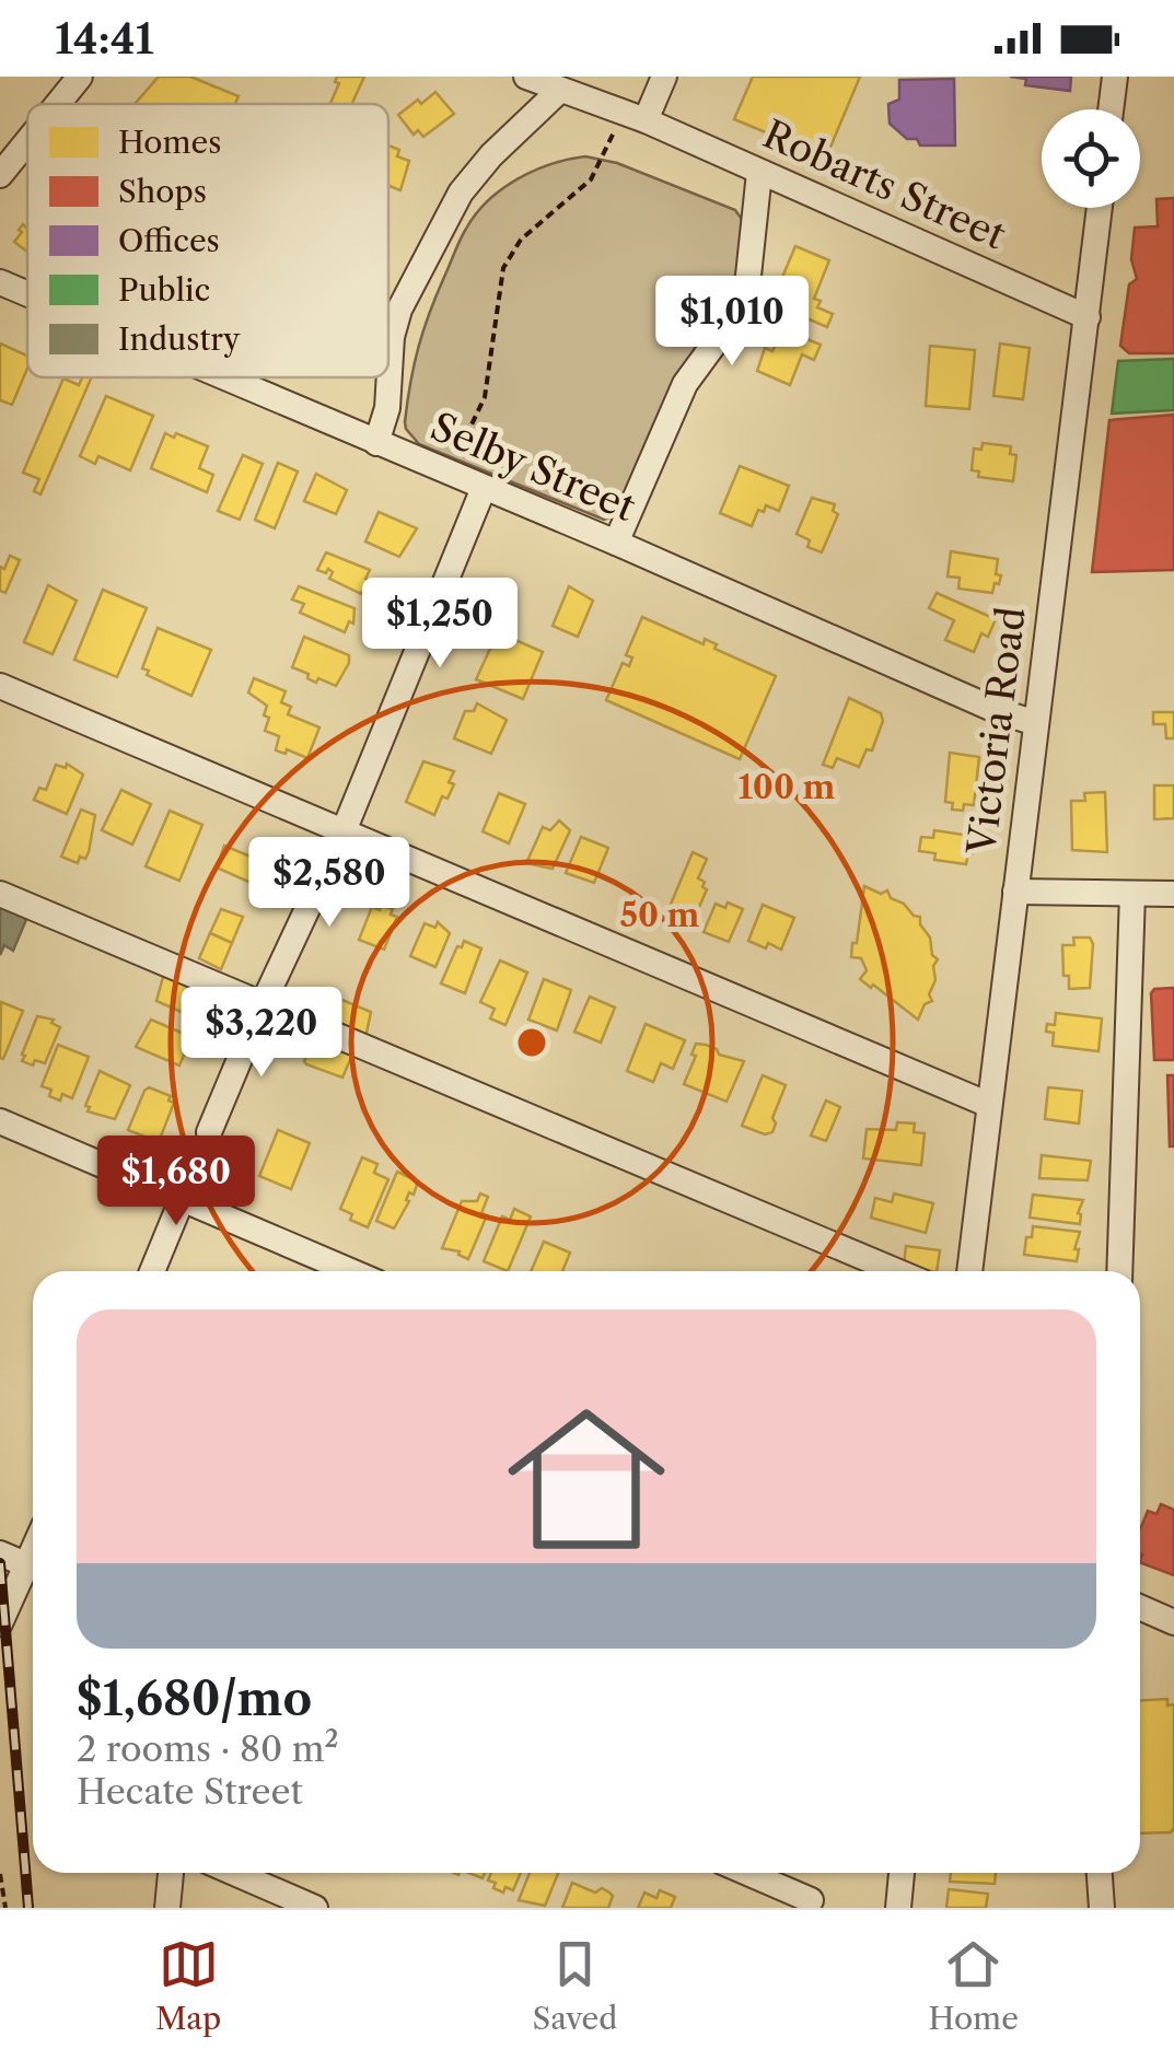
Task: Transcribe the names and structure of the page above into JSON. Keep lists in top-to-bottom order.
{
  "streets": {
    "street": ["Robarts Street", "Selby Street", "Victoria Road"]
  },
  "crossings": [
    ["Robarts Street", "Victoria Road"],
    ["Selby Street", "Victoria Road"]
  ],
  "legend": [
    "Homes",
    "Shops",
    "Offices",
    "Public",
    "Industry"
  ],
  "page": {
    "status": "14:41",
    "price": [
      "$1,010",
      "$1,250",
      "$2,580",
      "$3,220",
      "$1,680"
    ],
    "list": [
      {
        "name": "$1,680/mo",
        "note": "2 rooms · 80 m² · Hecate Street"
      }
    ],
    "tabs": ["Map", "Saved", "Home"]
  },
  "rings": ["100 m", "50 m"]
}
